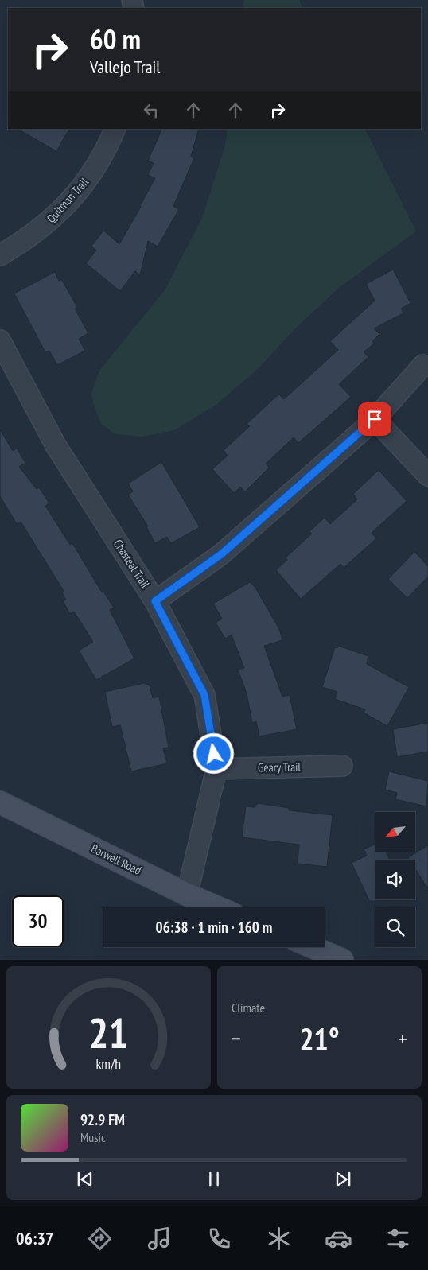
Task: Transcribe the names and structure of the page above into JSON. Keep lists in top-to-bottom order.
{
  "streets": {
    "street": [
      "Quitman Trail",
      "Chasteal Trail",
      "Geary Trail",
      "Barwell Road"
    ]
  },
  "crossings": [
    ["Chasteal Trail", "Geary Trail"],
    ["Chasteal Trail", "Barwell Road"]
  ],
  "north": "bottom left",
  "page": {
    "turn": ["60 m", "Vallejo Trail"],
    "limit": "30",
    "trip": "06:38 · 1 min · 160 m",
    "tile": "Climate",
    "heat": ["−", "21°", "+"],
    "song": ["92.9 FM", "Music"],
    "tabs": "06:37",
    "gauge": ["21", "km/h"]
  }
}
